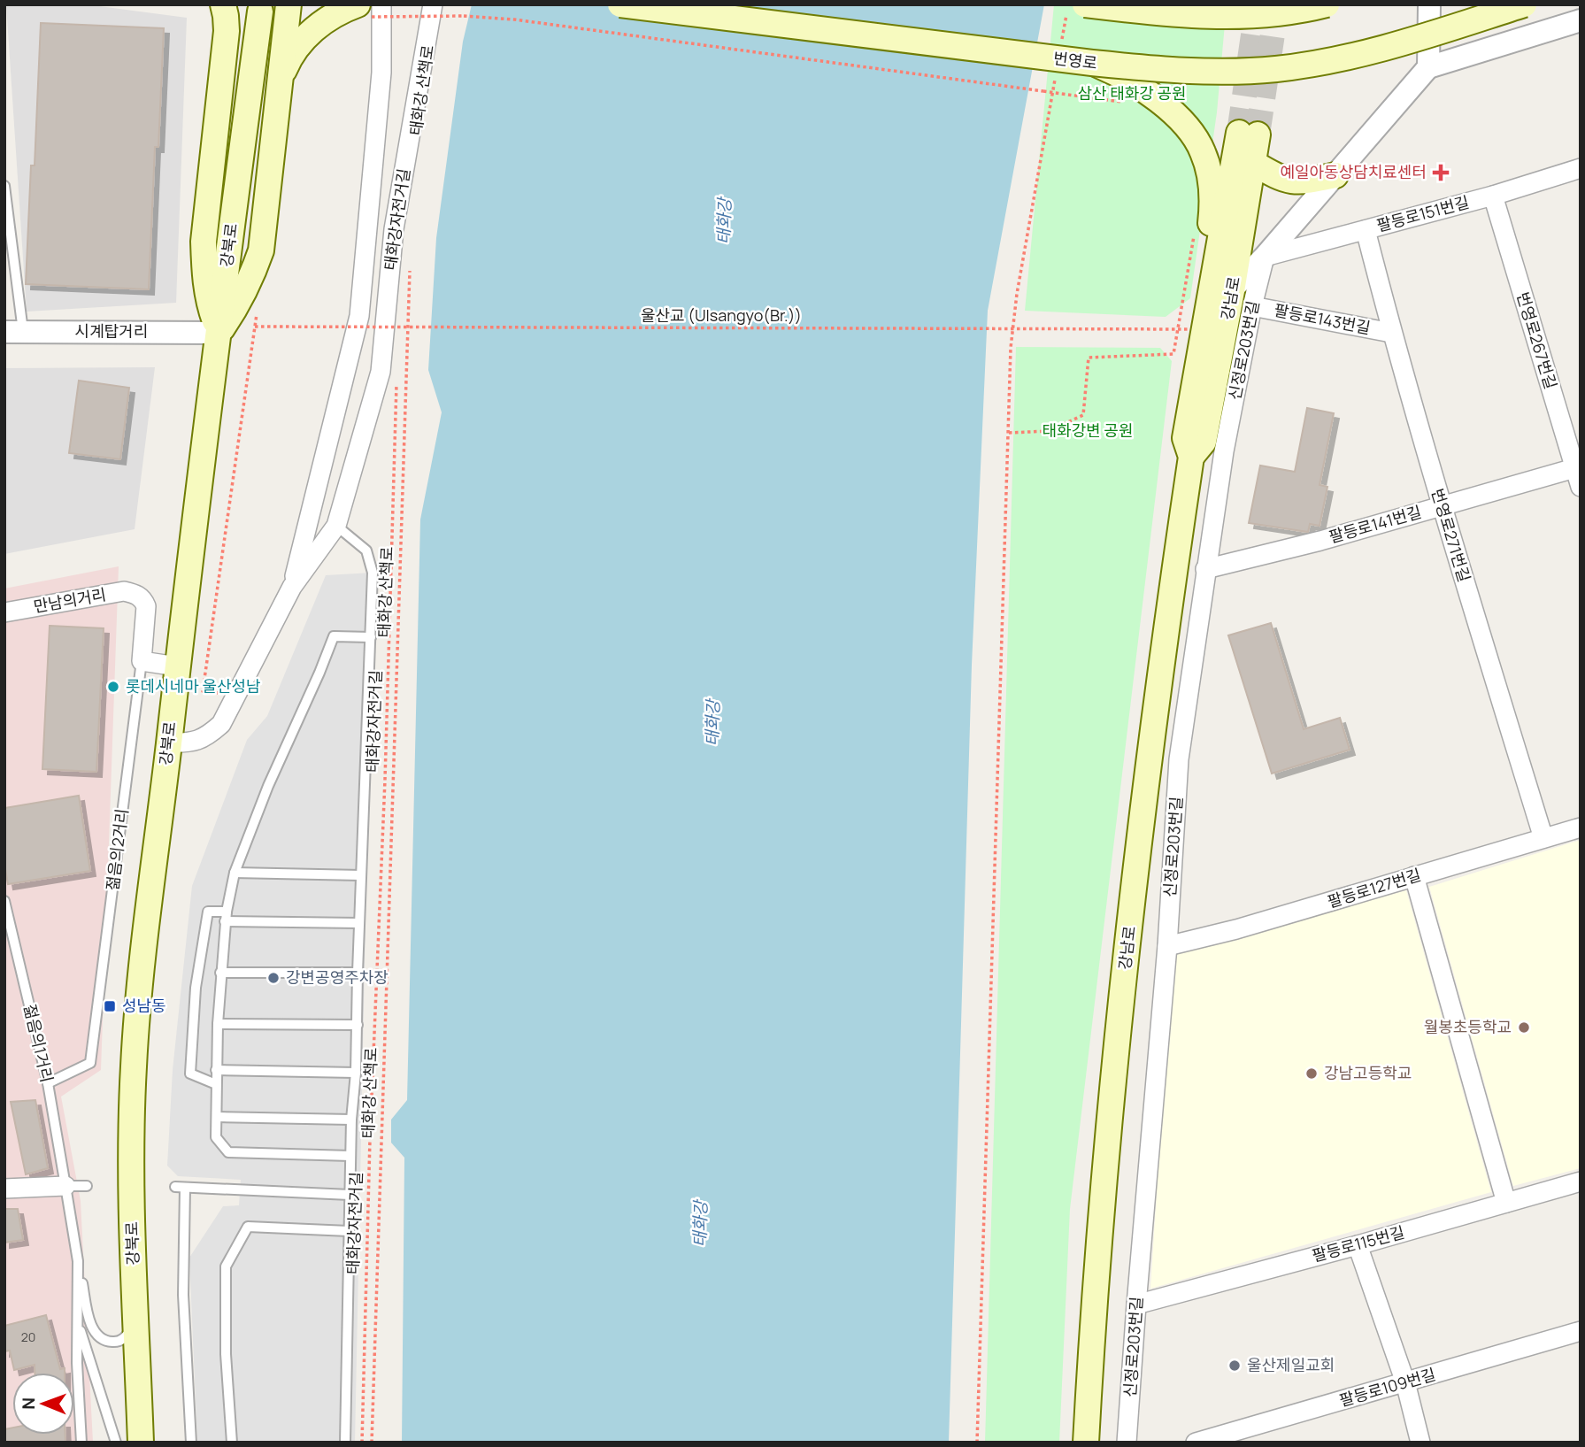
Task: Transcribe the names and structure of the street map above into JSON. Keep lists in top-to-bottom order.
{
  "streets": {
    "main road": ["번영로", "강북로", "강남로"],
    "street": [
      "팔등로151번길",
      "팔등로143번길",
      "시계탑거리",
      "번영로267번길",
      "신정로203번길",
      "팔등로141번길",
      "번영로271번길",
      "만남의거리",
      "젊음의2거리",
      "팔등로127번길",
      "팔등로115번길",
      "팔등로109번길"
    ],
    "lane": ["젊음의1거리"],
    "path": ["태화강 산책로", "태화강자전거길", "울산교 (Ulsangyo(Br.))"]
  },
  "crossings": [
    ["팔등로151번길", "번영로267번길"],
    ["팔등로151번길", "신정로203번길"],
    ["팔등로151번길", "번영로271번길"],
    ["강북로", "시계탑거리"],
    ["강남로", "울산교 (Ulsangyo(Br.))"],
    ["팔등로143번길", "신정로203번길"],
    ["팔등로143번길", "번영로271번길"],
    ["번영로267번길", "팔등로141번길"],
    ["신정로203번길", "팔등로141번길"],
    ["신정로203번길", "팔등로127번길"],
    ["신정로203번길", "팔등로115번길"],
    ["팔등로141번길", "번영로271번길"],
    ["번영로271번길", "팔등로127번길"],
    ["만남의거리", "젊음의2거리"],
    ["젊음의2거리", "젊음의1거리"]
  ],
  "water": ["태화강"],
  "parks": ["삼산 태화강 공원", "태화강변 공원"],
  "places": {
    "health": ["예일아동상담치료센터"],
    "other": [
      "롯데시네마 울산성남",
      "강변공영주차장",
      "월봉초등학교",
      "강남고등학교",
      "울산제일교회"
    ],
    "transit": ["성남동"]
  },
  "house_numbers": ["20"],
  "north": "left"
}
